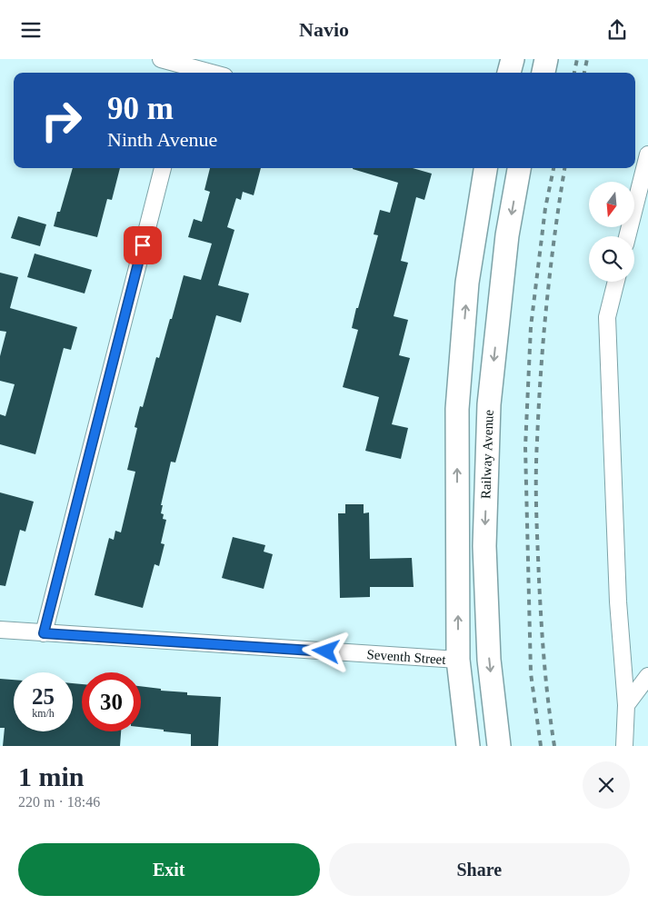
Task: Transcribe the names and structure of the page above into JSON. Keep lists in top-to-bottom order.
{
  "streets": {
    "main road": ["Railway Avenue"],
    "street": ["Seventh Street"]
  },
  "crossings": [
    ["Railway Avenue", "Seventh Street"]
  ],
  "north": "bottom",
  "page": {
    "header": "Navio",
    "turn": ["90 m", "Ninth Avenue"],
    "speed": "25 km/h",
    "limit": "30",
    "heading": ["1 min", "220 m · 18:46"],
    "buttons": ["Exit", "Share"]
  }
}
